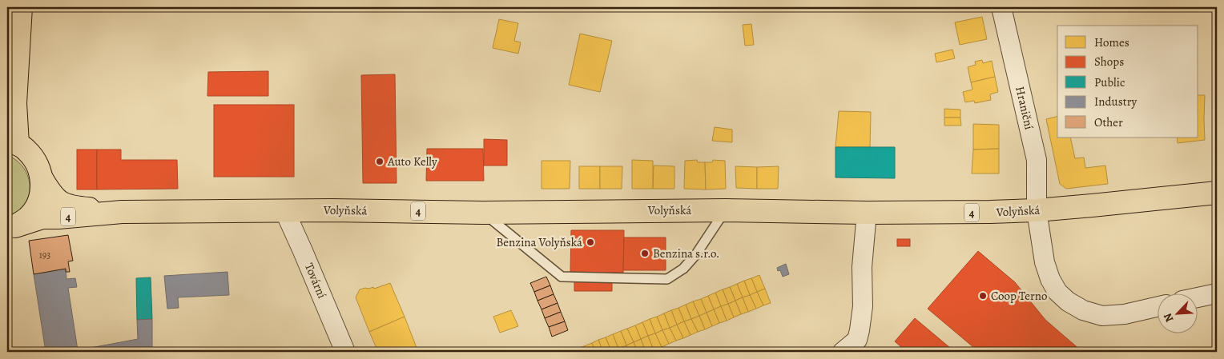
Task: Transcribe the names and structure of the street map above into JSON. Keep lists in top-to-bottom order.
{
  "streets": {
    "main road": ["Volyňská", "4"],
    "street": ["Hraniční", "Tovární"]
  },
  "crossings": [
    ["Hraniční", "Volyňská"],
    ["Volyňská", "4"],
    ["Volyňská", "Tovární"]
  ],
  "places": [
    "Auto Kelly",
    "Benzina Volyňská",
    "Benzina s.r.o.",
    "Coop Terno"
  ],
  "house_numbers": ["193"],
  "legend": [
    "Homes",
    "Shops",
    "Public",
    "Industry",
    "Other"
  ],
  "north": "bottom left"
}
